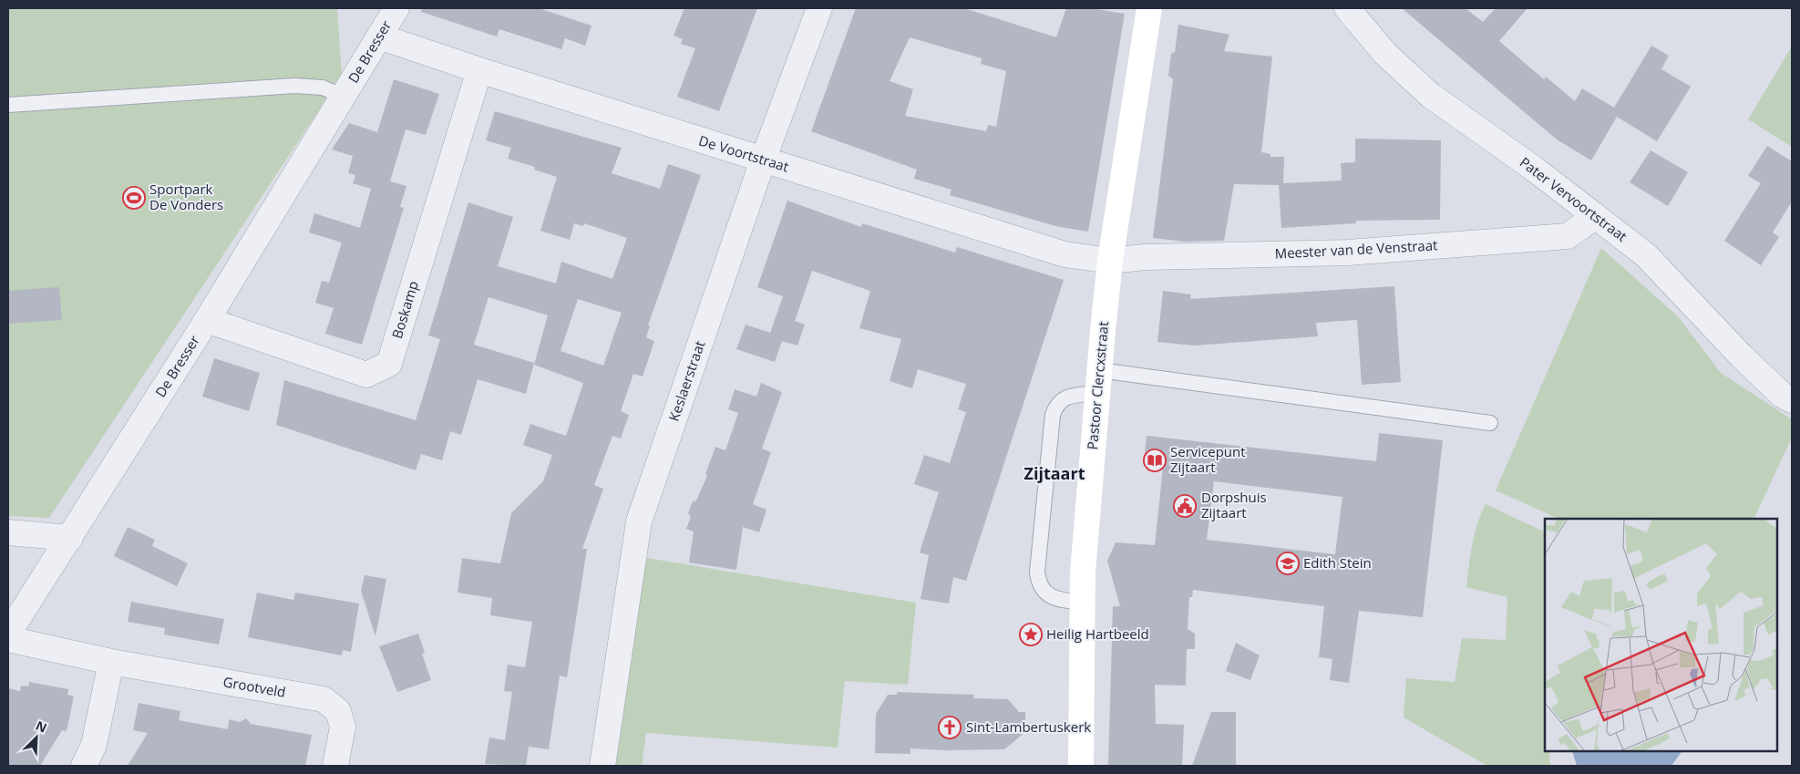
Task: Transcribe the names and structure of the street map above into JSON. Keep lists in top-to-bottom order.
{
  "streets": {
    "street": [
      "De Bresser",
      "De Voortstraat",
      "Pater Vervoortstraat",
      "Meester van de Venstraat",
      "Boskamp",
      "Keslaerstraat",
      "Pastoor Clercxstraat",
      "Grootveld"
    ]
  },
  "crossings": [
    ["De Bresser", "De Voortstraat"],
    ["De Bresser", "Boskamp"],
    ["De Voortstraat", "Meester van de Venstraat"],
    ["De Voortstraat", "Boskamp"],
    ["De Voortstraat", "Keslaerstraat"],
    ["De Voortstraat", "Pastoor Clercxstraat"],
    ["Pater Vervoortstraat", "Meester van de Venstraat"],
    ["Meester van de Venstraat", "Pastoor Clercxstraat"]
  ],
  "districts": ["Zijtaart"],
  "places": {
    "sports": ["Sportpark De Vonders"],
    "library": ["Servicepunt Zijtaart"],
    "public building": ["Dorpshuis Zijtaart"],
    "school or university": ["Edith Stein"],
    "place": ["Heilig Hartbeeld"],
    "church": ["Sint-Lambertuskerk"]
  },
  "north": "top right"
}
